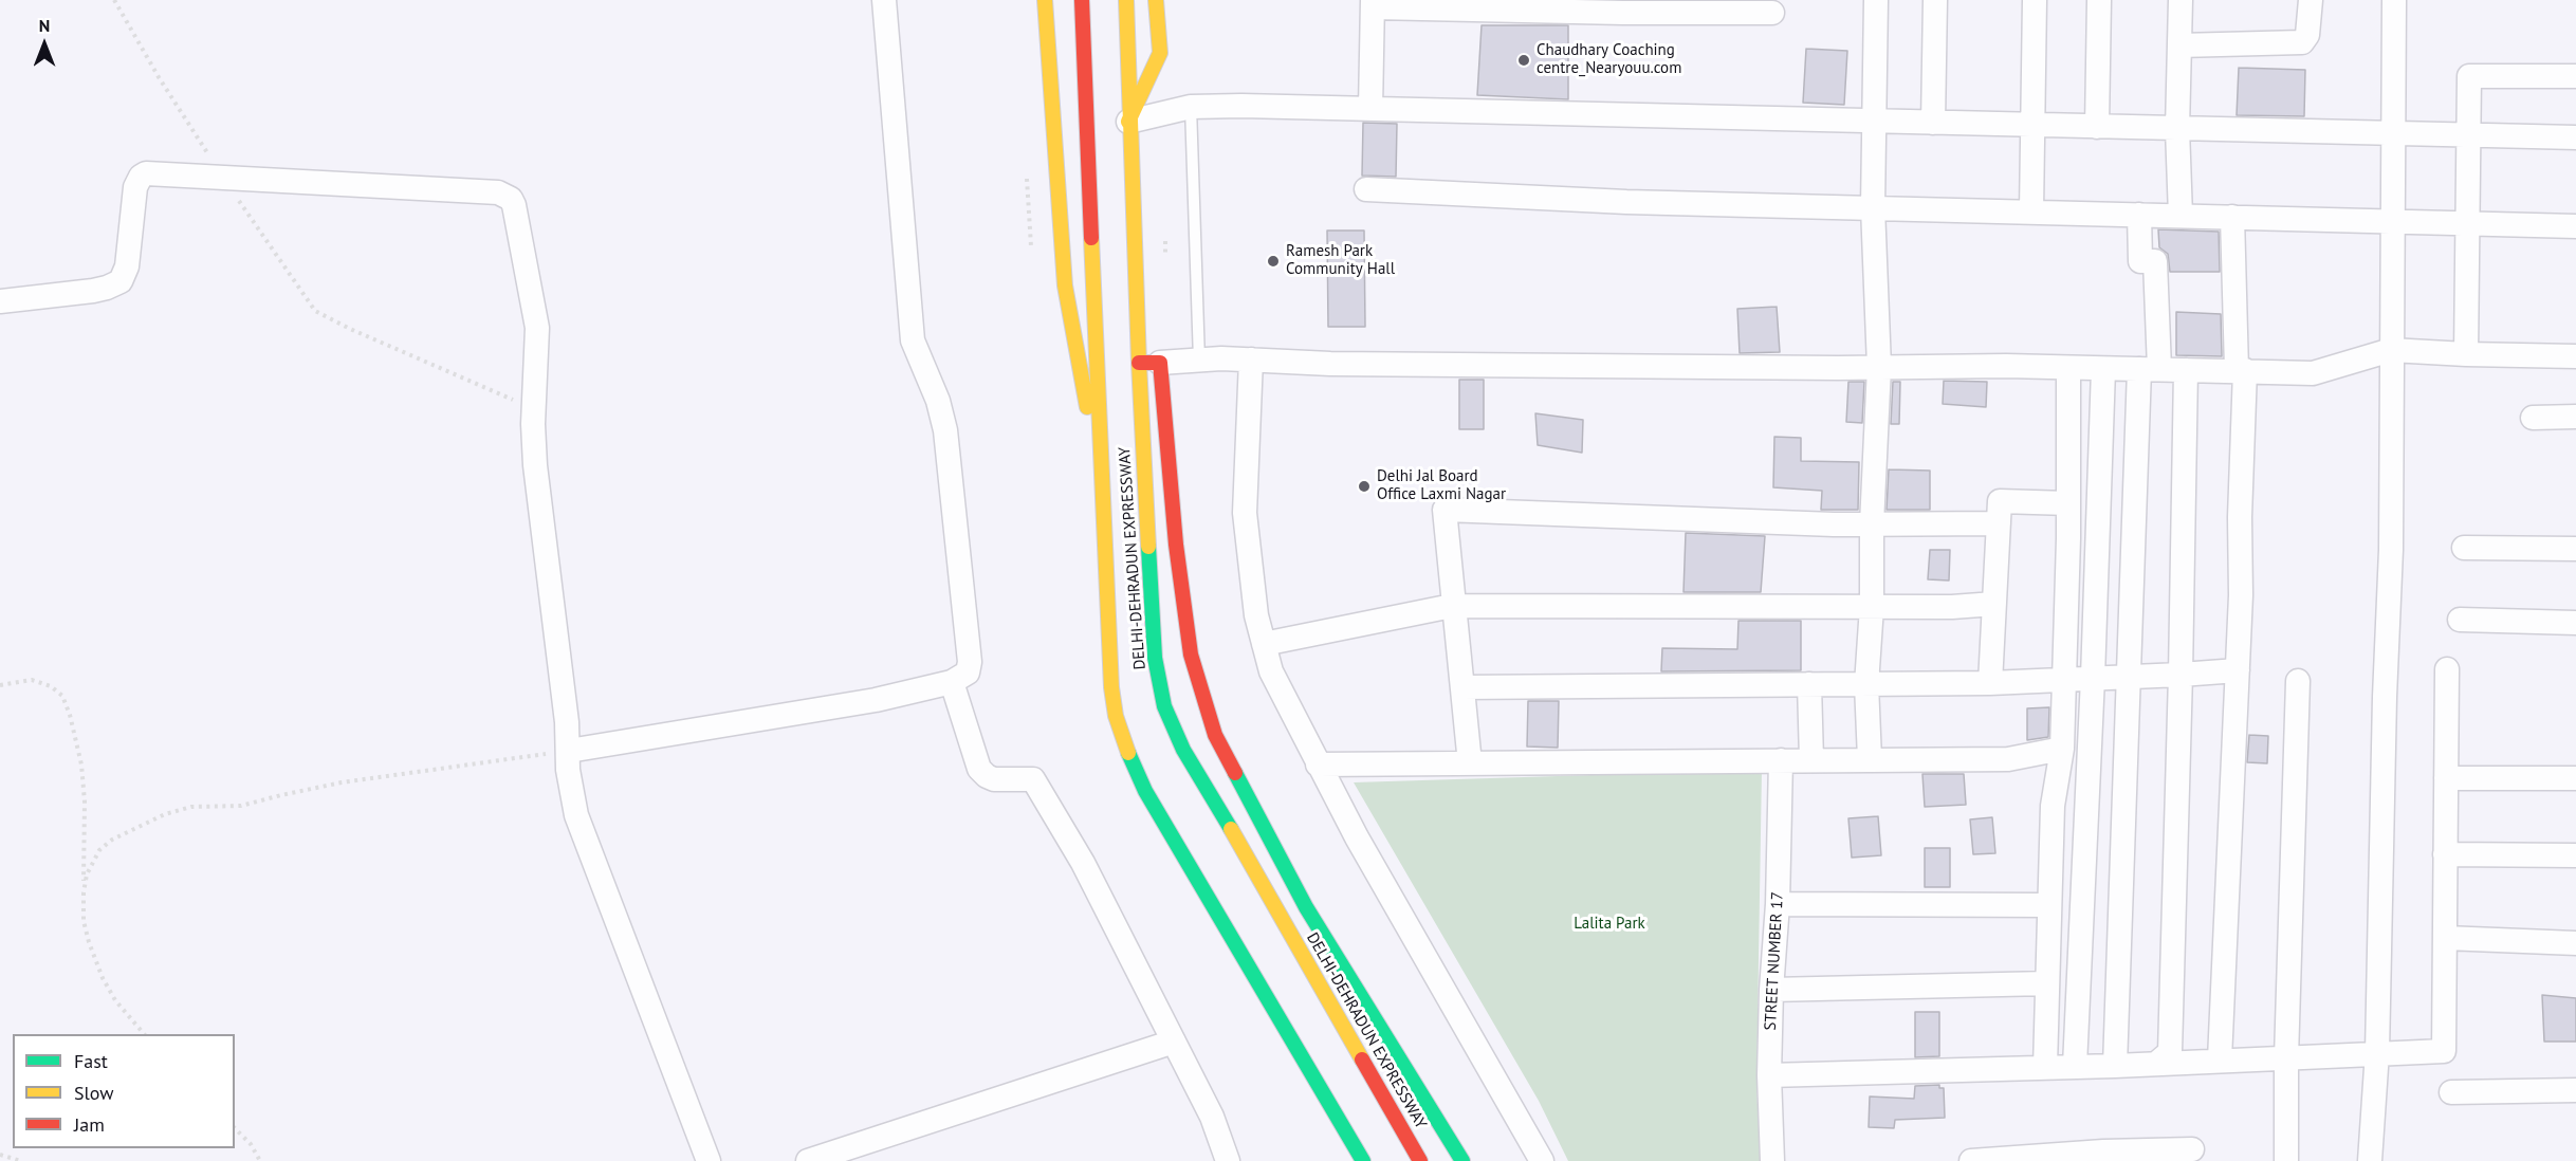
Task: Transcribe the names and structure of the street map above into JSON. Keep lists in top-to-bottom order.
{
  "streets": {
    "main road": ["DELHI-DEHRADUN EXPRESSWAY"],
    "street": ["STREET NUMBER 17"]
  },
  "parks": ["Lalita Park"],
  "places": ["Chaudhary Coaching centre_Nearyouu.com", "Ramesh Park Community Hall", "Delhi Jal Board Office Laxmi Nagar"],
  "legend": ["Fast", "Slow", "Jam"],
  "north": "top"
}
